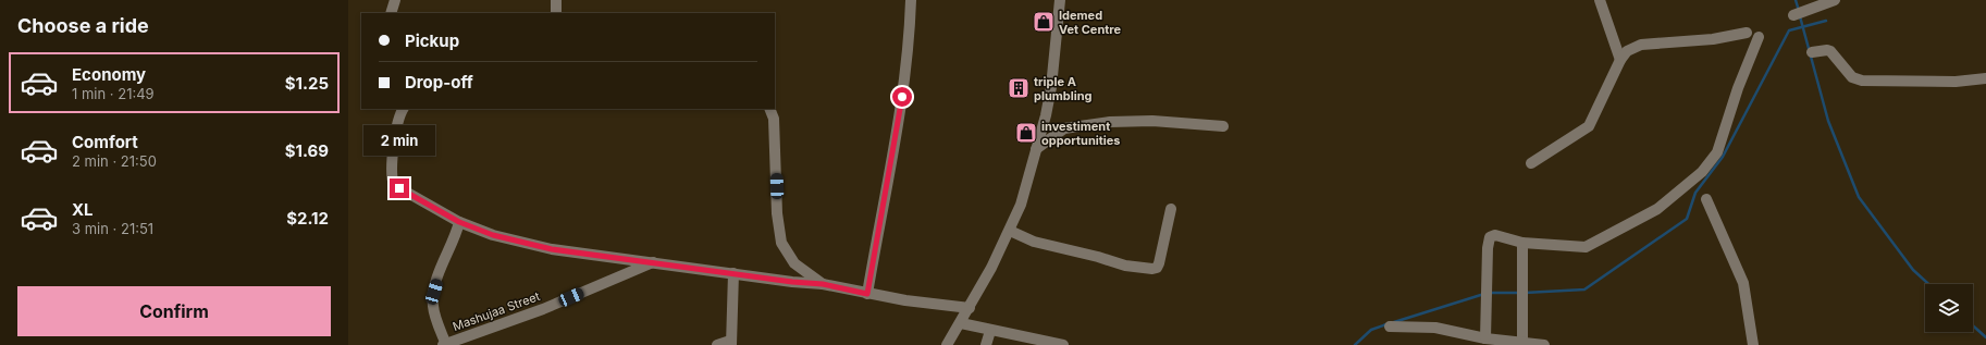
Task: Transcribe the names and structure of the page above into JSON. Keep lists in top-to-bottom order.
{
  "streets": {
    "street": ["Mashujaa Street"]
  },
  "places": {
    "shop": ["Idemed Vet Centre", "investiment opportunities"],
    "building": ["triple A plumbling"]
  },
  "page": {
    "heading": "Choose a ride",
    "banner": ["Pickup", "Drop-off"],
    "list": [
      {
        "name": "Economy",
        "note": "1 min · 21:49",
        "value": "$1.25"
      },
      {
        "name": "Comfort",
        "note": "2 min · 21:50",
        "value": "$1.69"
      },
      {
        "name": "XL",
        "note": "3 min · 21:51",
        "value": "$2.12"
      }
    ],
    "bubble": "2 min",
    "buttons": "Confirm"
  }
}
